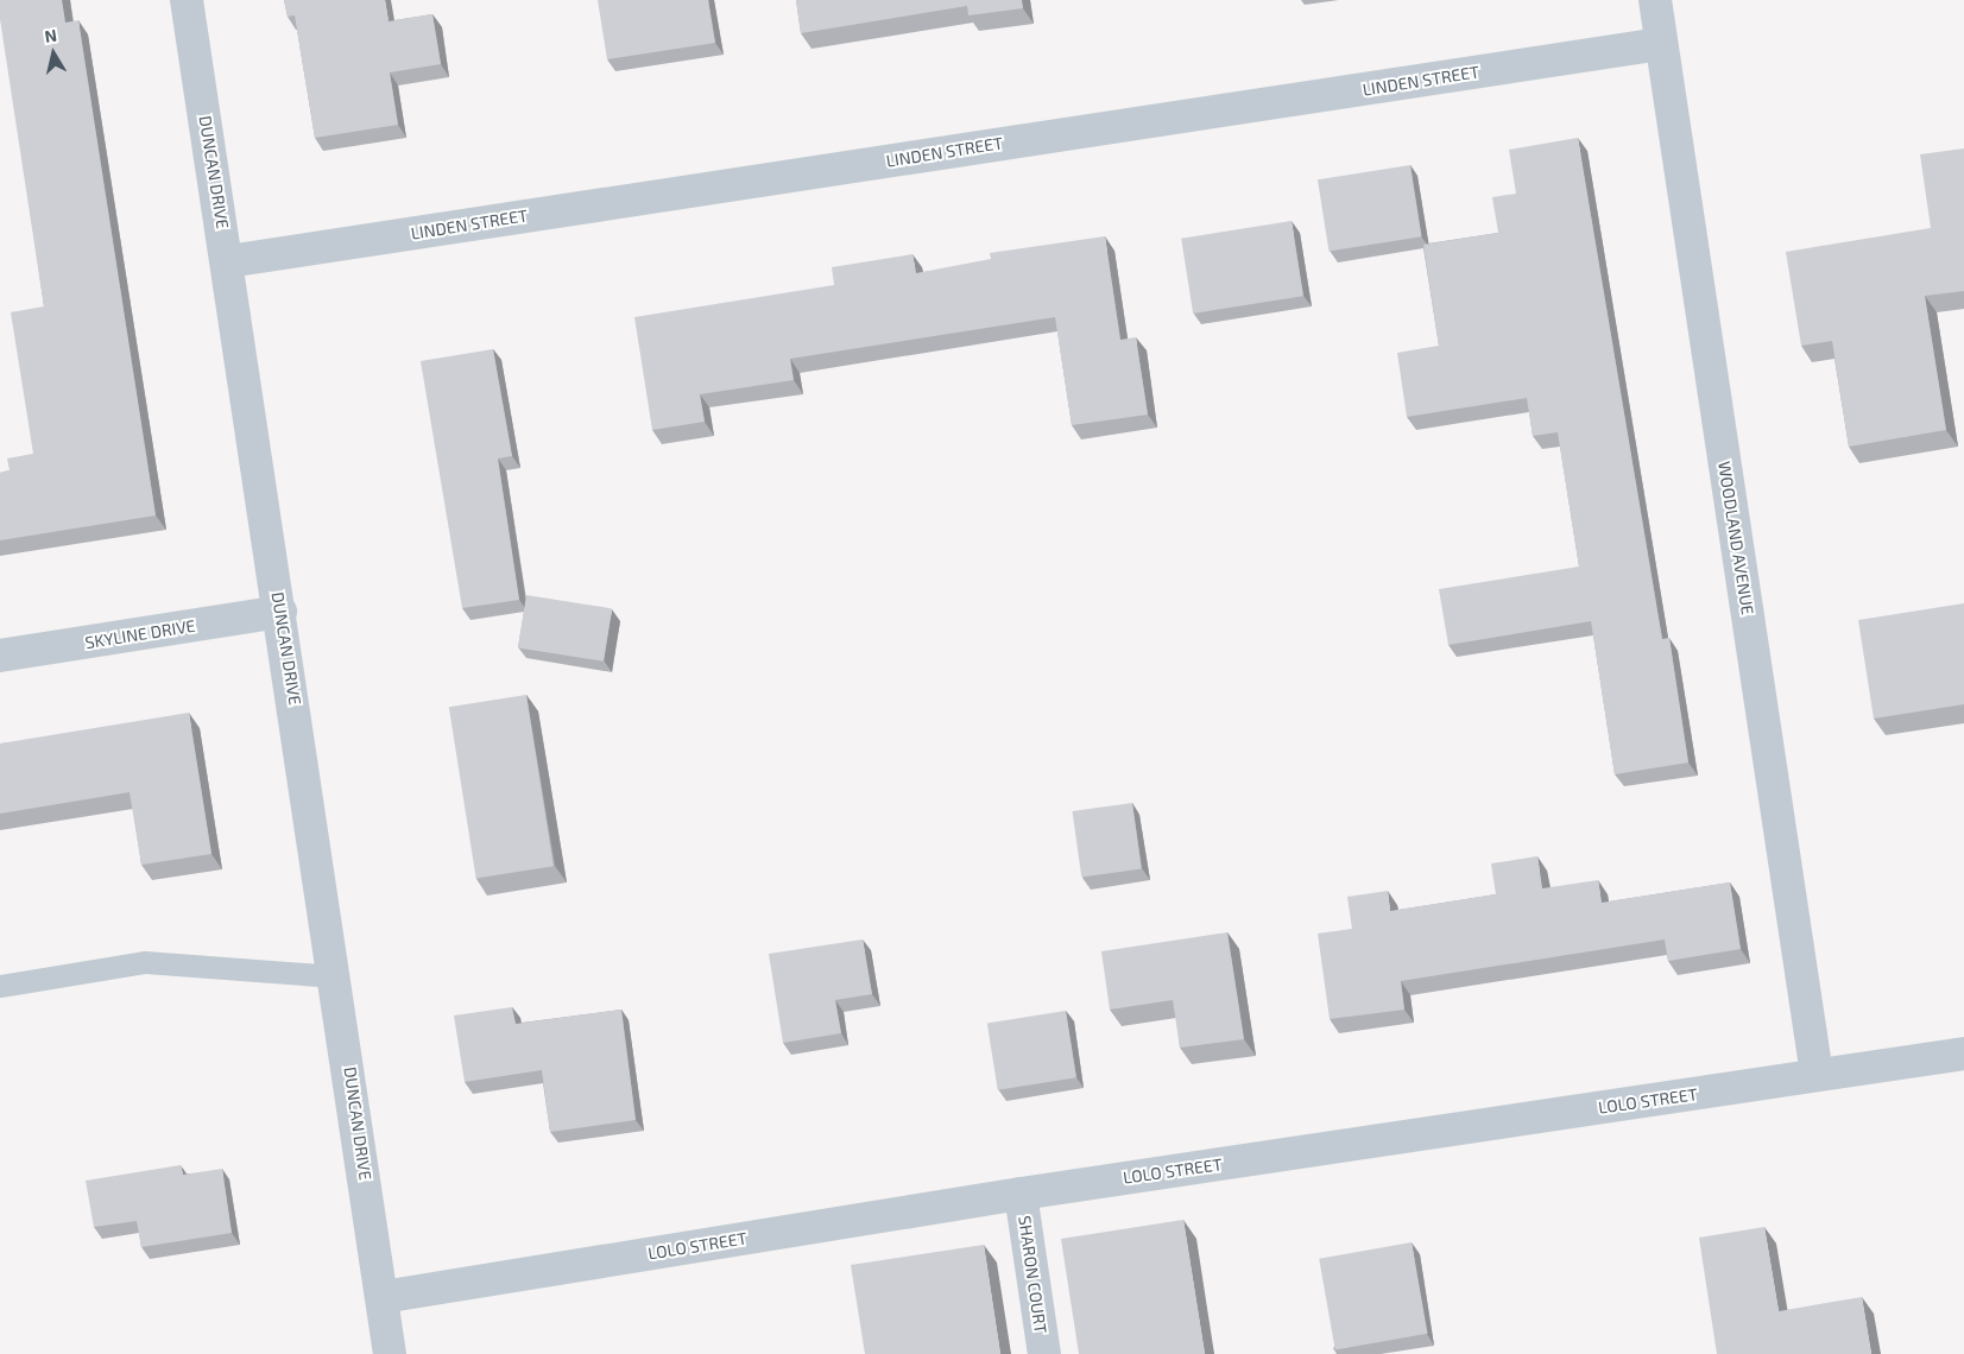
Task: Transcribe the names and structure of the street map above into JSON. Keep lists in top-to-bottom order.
{
  "streets": {
    "street": [
      "LINDEN STREET",
      "DUNCAN DRIVE",
      "WOODLAND AVENUE",
      "SKYLINE DRIVE",
      "LOLO STREET",
      "SHARON COURT"
    ]
  },
  "crossings": [
    ["LINDEN STREET", "DUNCAN DRIVE"],
    ["LINDEN STREET", "WOODLAND AVENUE"],
    ["DUNCAN DRIVE", "SKYLINE DRIVE"],
    ["DUNCAN DRIVE", "LOLO STREET"],
    ["WOODLAND AVENUE", "LOLO STREET"],
    ["LOLO STREET", "SHARON COURT"]
  ],
  "north": "top"
}
